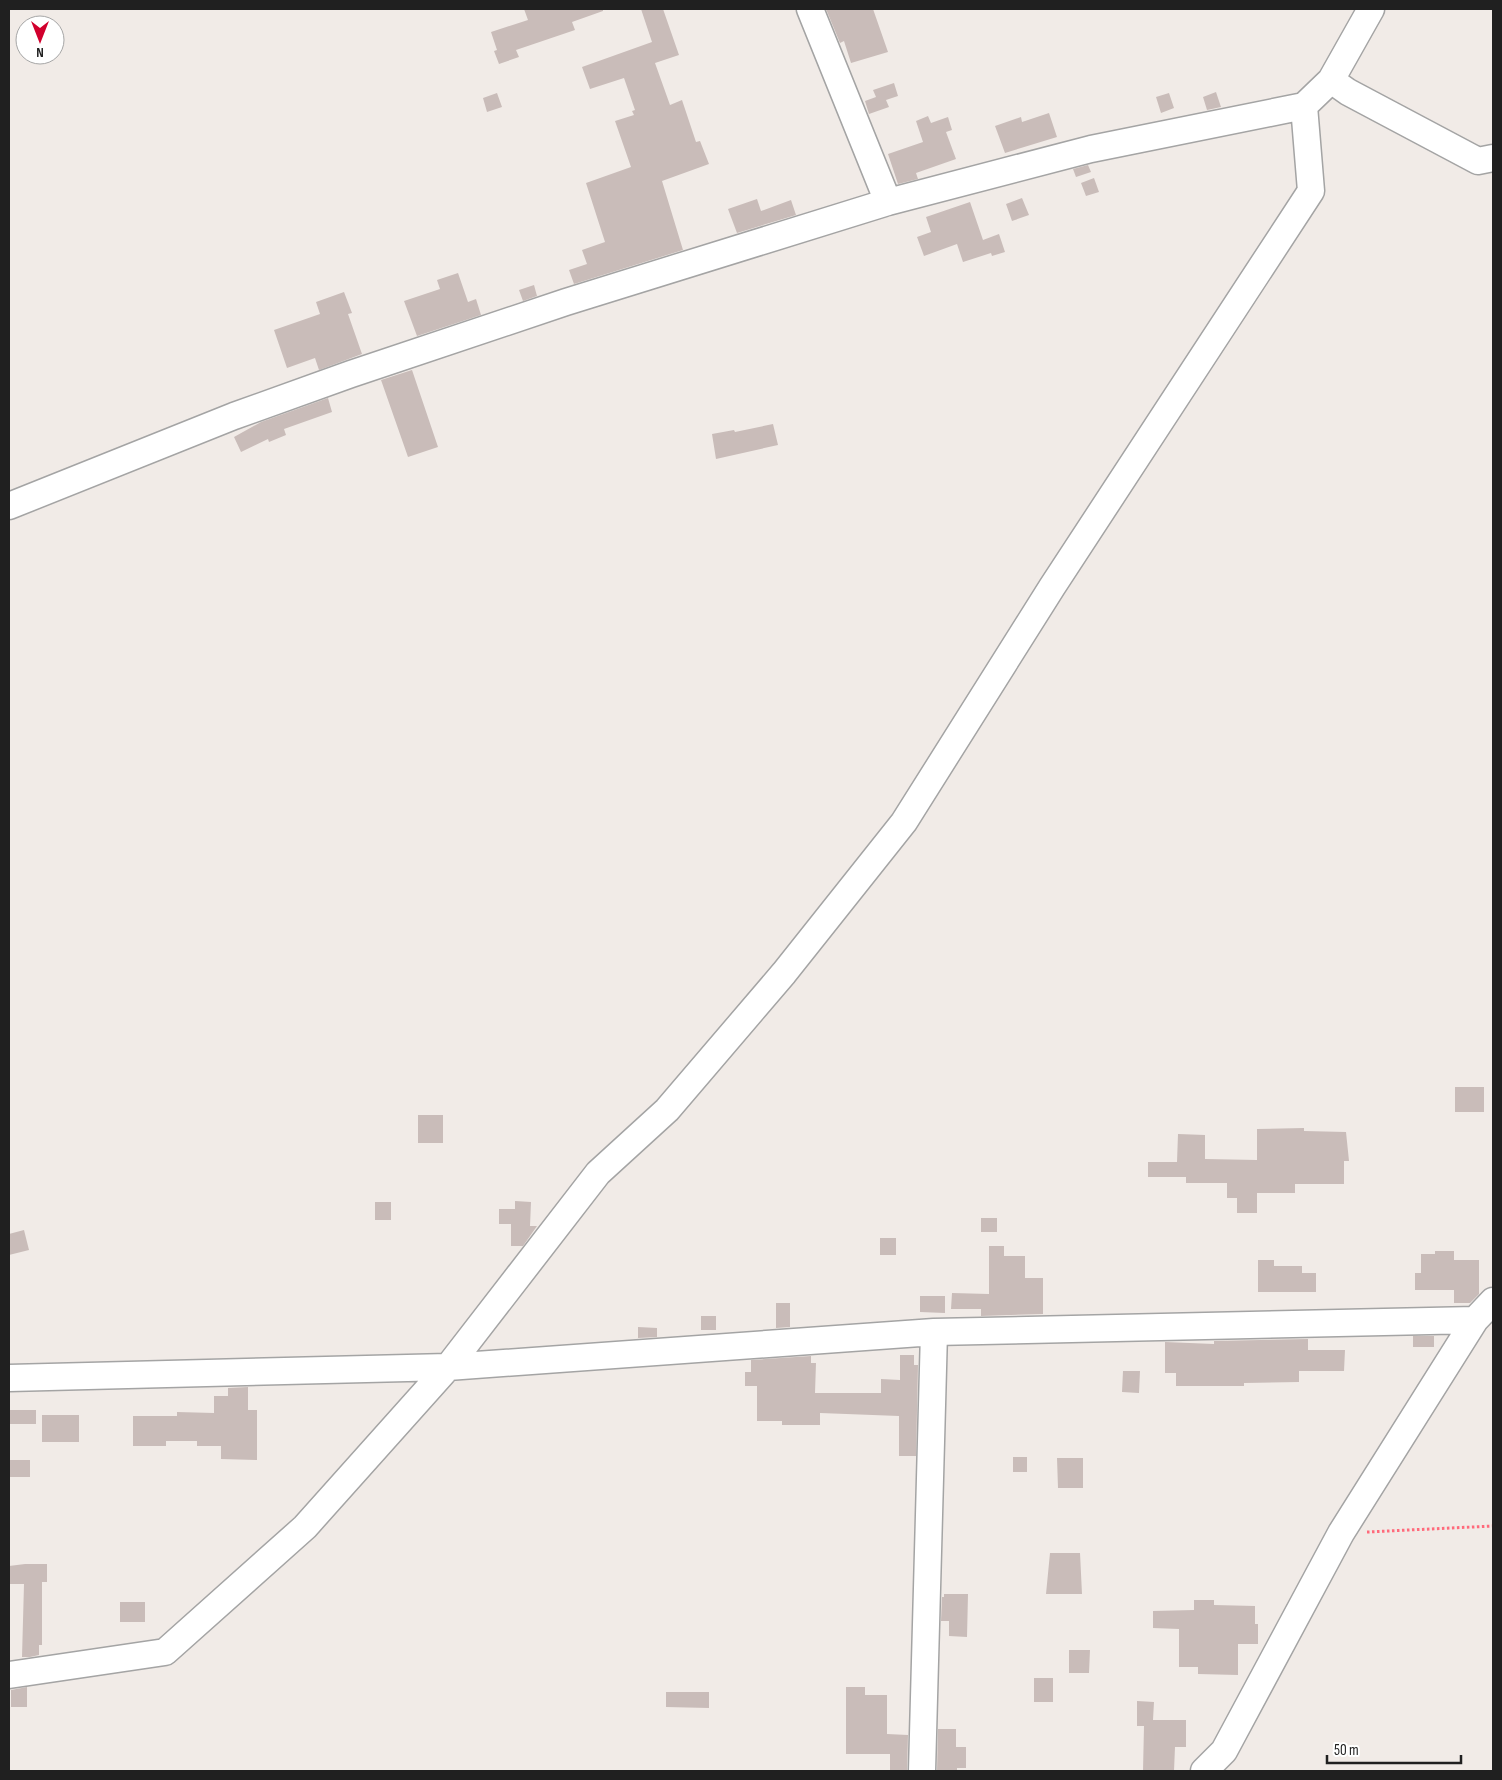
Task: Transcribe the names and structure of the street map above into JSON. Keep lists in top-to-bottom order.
{
  "scale_bar": "50 m",
  "north": "bottom"
}
